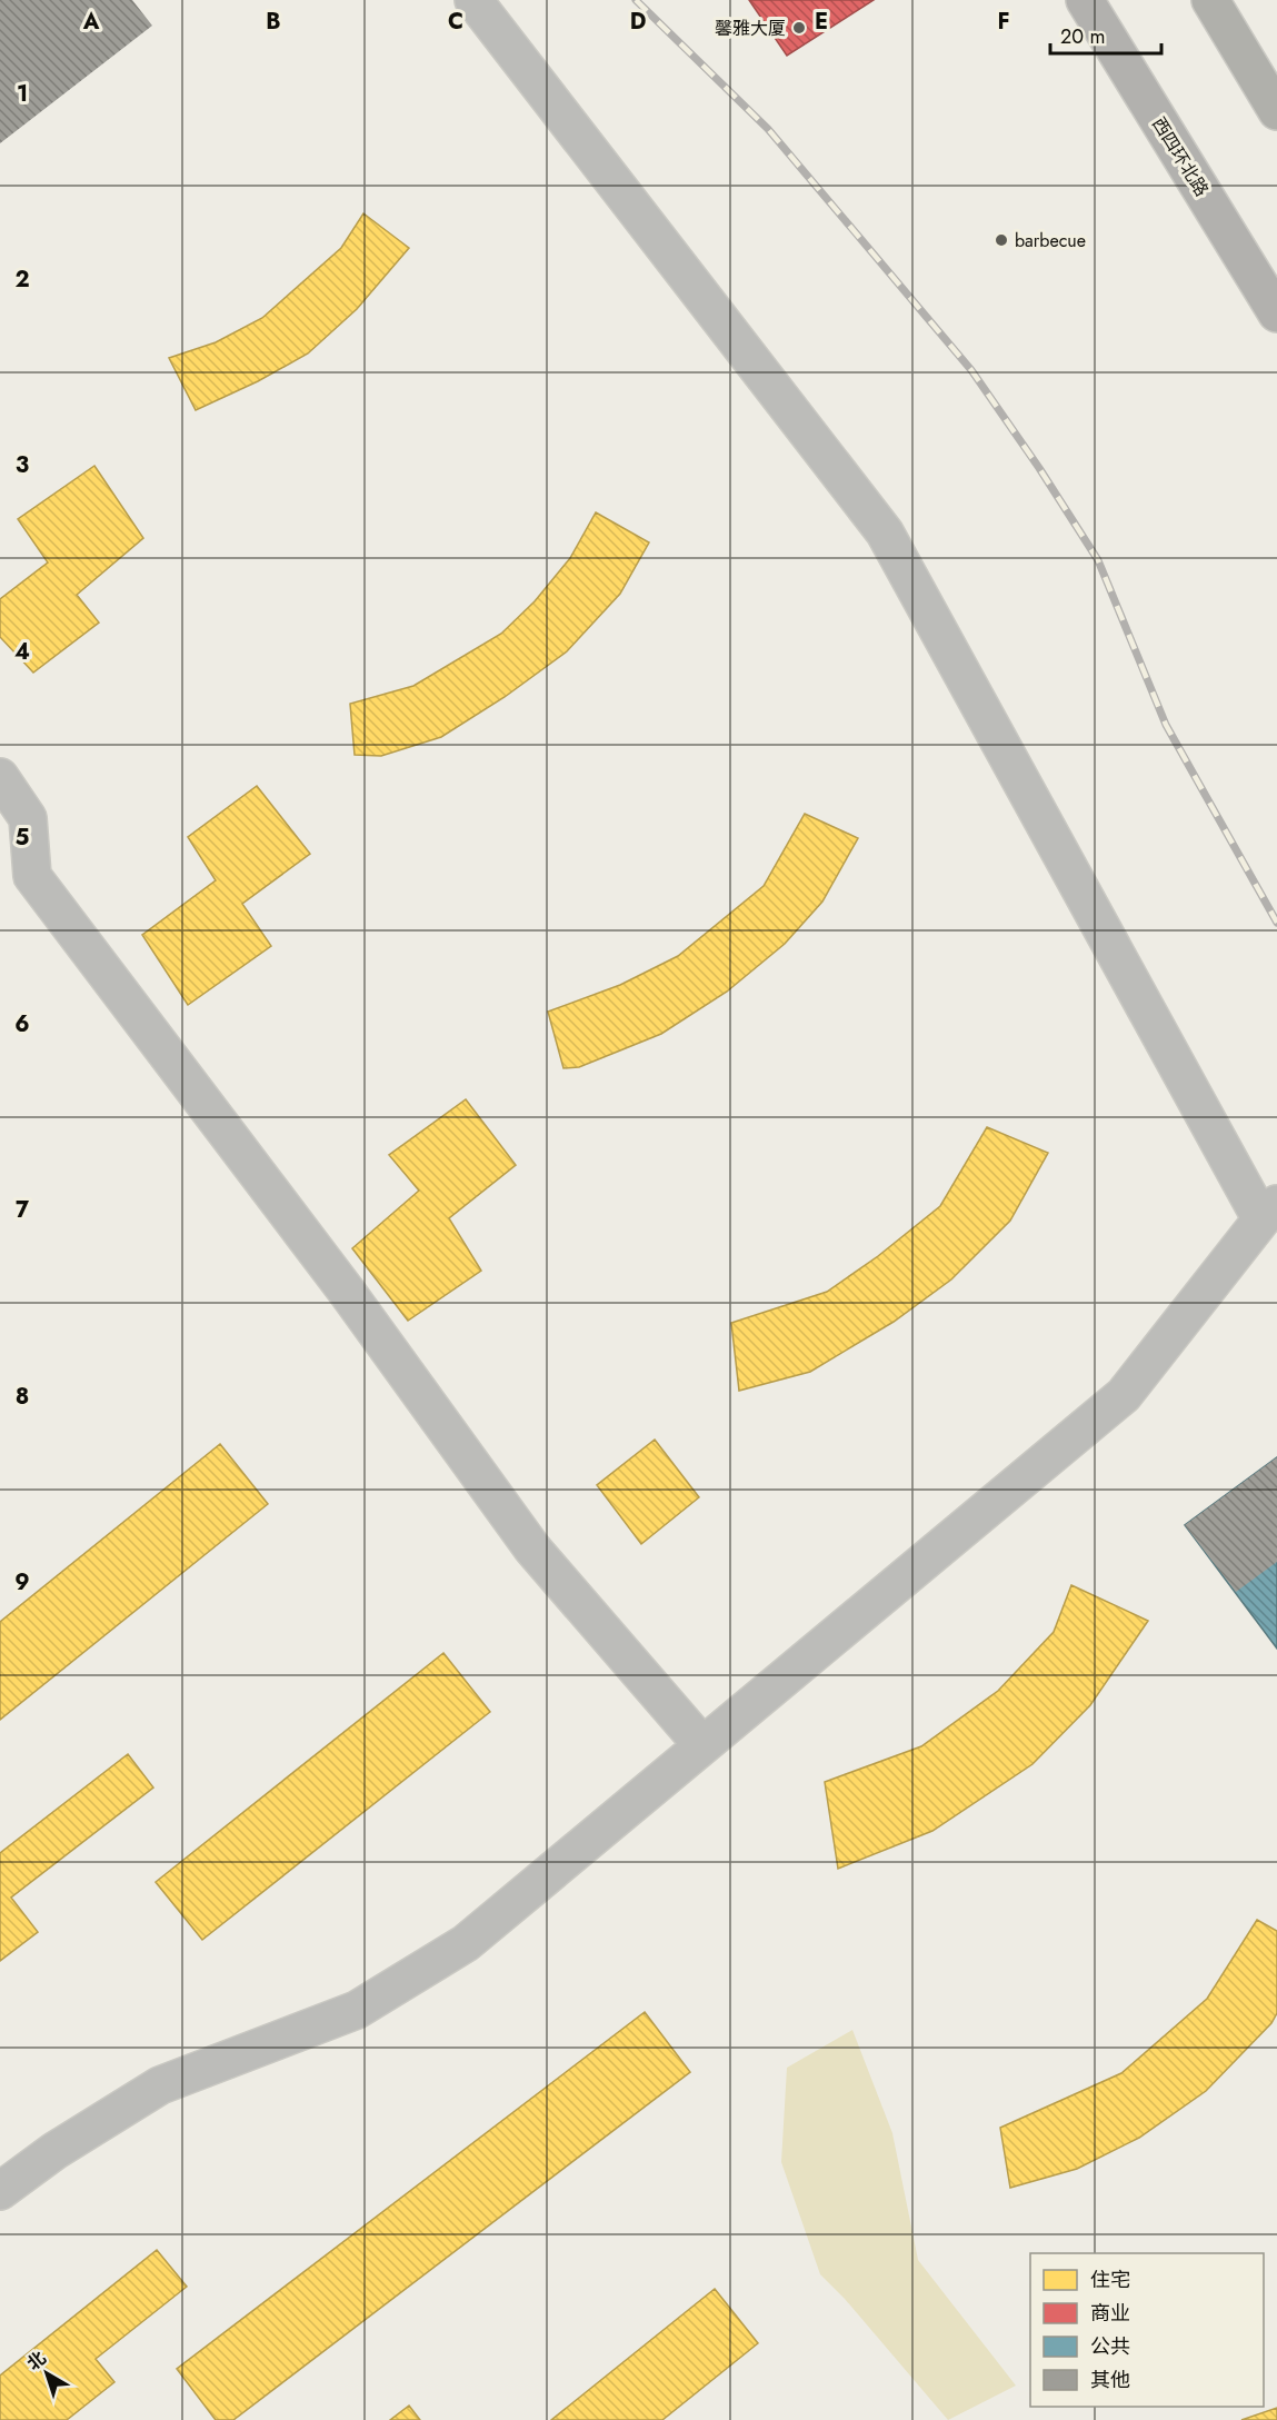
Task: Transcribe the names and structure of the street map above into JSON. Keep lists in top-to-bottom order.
{
  "streets": {
    "street": ["西四环北路"]
  },
  "places": ["馨雅大厦", "barbecue"],
  "legend": [
    "住宅",
    "商业",
    "公共",
    "其他"
  ],
  "scale_bar": "20 m",
  "north": "top left",
  "grid": {
    "columns": [
      "A",
      "B",
      "C",
      "D",
      "E",
      "F"
    ],
    "rows": [
      "1",
      "2",
      "3",
      "4",
      "5",
      "6",
      "7",
      "8",
      "9"
    ]
  }
}
